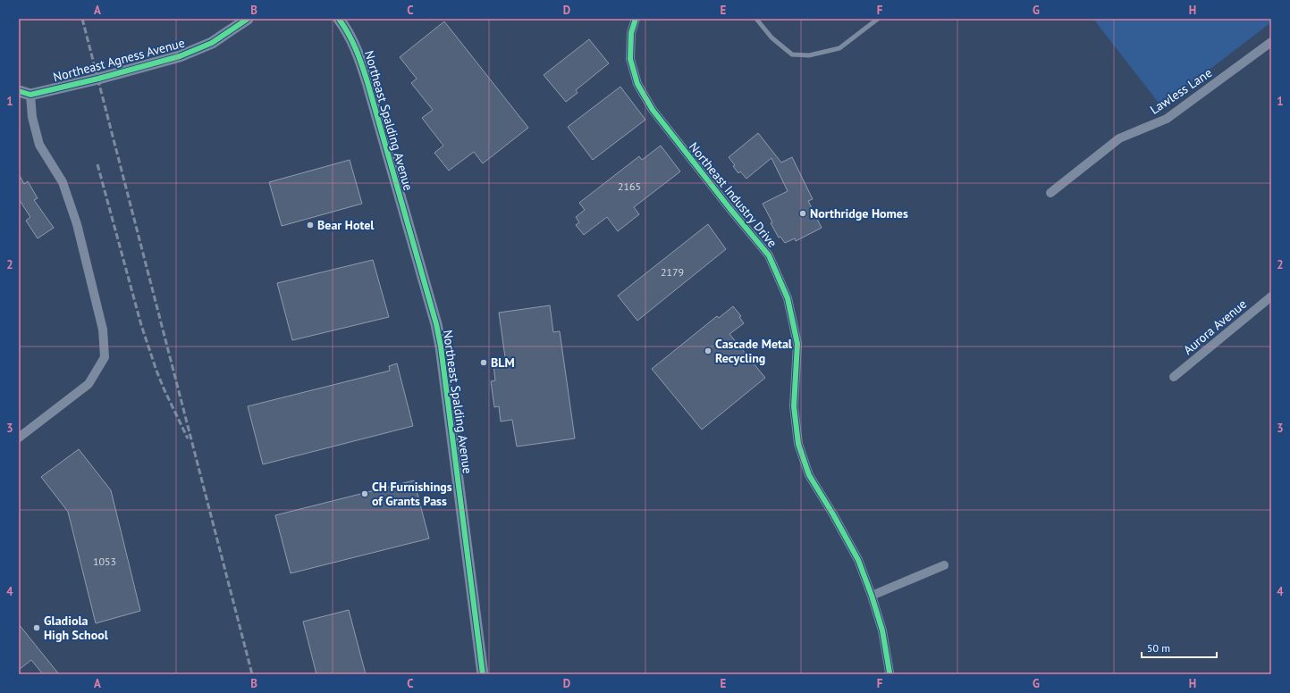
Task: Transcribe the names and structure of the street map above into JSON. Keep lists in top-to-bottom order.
{
  "streets": {
    "street": [
      "Northeast Agness Avenue",
      "Lawless Lane",
      "Northeast Spalding Avenue",
      "Northeast Industry Drive",
      "Aurora Avenue"
    ]
  },
  "places": [
    "Northridge Homes",
    "Bear Hotel",
    "Cascade Metal Recycling",
    "BLM",
    "CH Furnishings of Grants Pass",
    "Gladiola High School"
  ],
  "house_numbers": ["2165", "2179", "1053"],
  "scale_bar": "50 m",
  "grid": {
    "columns": [
      "A",
      "B",
      "C",
      "D",
      "E",
      "F",
      "G",
      "H"
    ],
    "rows": [
      "1",
      "2",
      "3",
      "4"
    ]
  }
}
